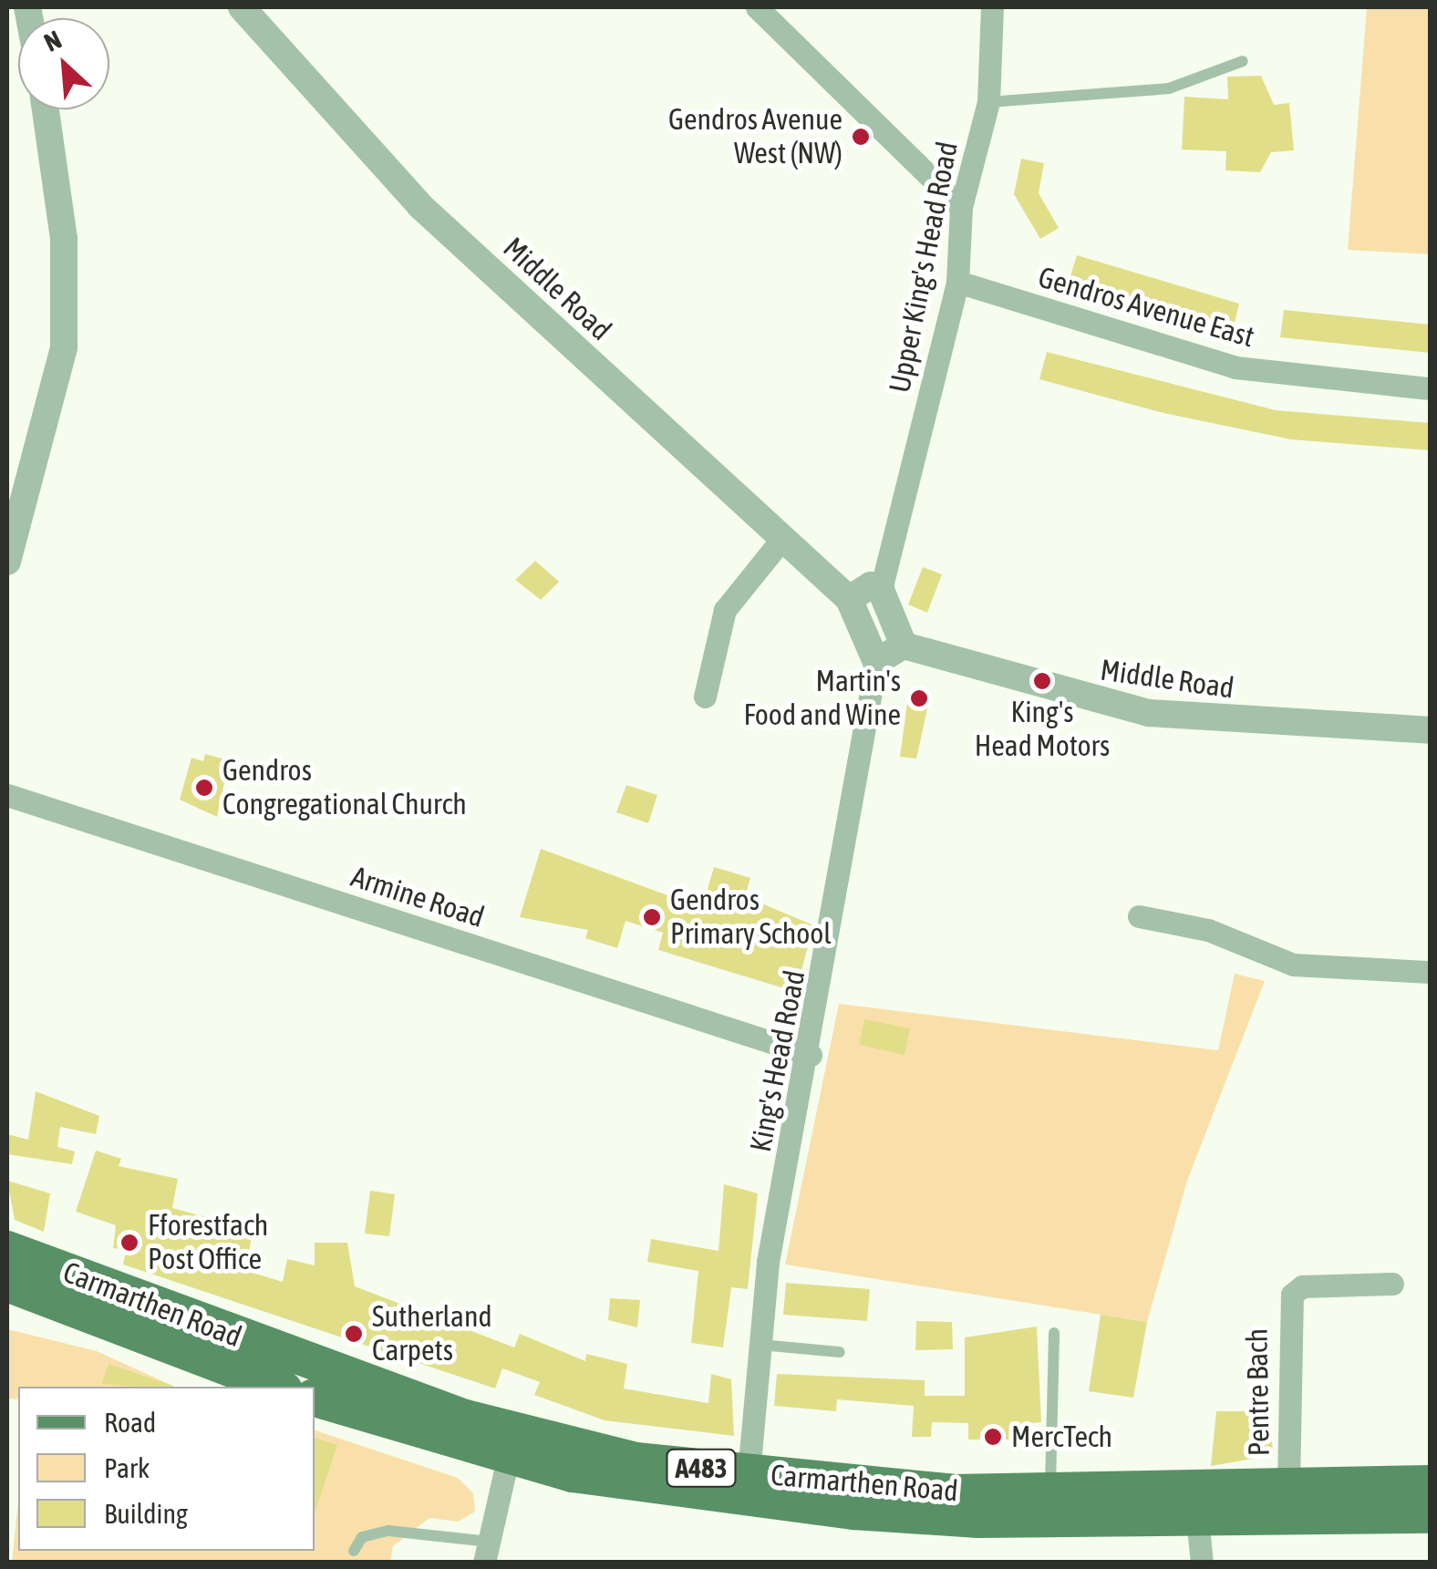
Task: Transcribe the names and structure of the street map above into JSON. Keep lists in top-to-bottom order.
{
  "streets": {
    "main road": ["Carmarthen Road", "A483"],
    "street": [
      "Upper King's Head Road",
      "Middle Road",
      "Gendros Avenue East",
      "Armine Road",
      "King's Head Road",
      "Pentre Bach"
    ]
  },
  "crossings": [
    ["Upper King's Head Road", "Gendros Avenue East"],
    ["Armine Road", "King's Head Road"],
    ["King's Head Road", "Carmarthen Road"],
    ["Carmarthen Road", "Pentre Bach"]
  ],
  "places": [
    "Gendros Avenue West (NW)",
    "King's Head Motors",
    "Martin's Food and Wine",
    "Gendros Congregational Church",
    "Gendros Primary School",
    "Fforestfach Post Office",
    "Sutherland Carpets",
    "MercTech"
  ],
  "legend": ["Road", "Park", "Building"],
  "north": "top left"
}
